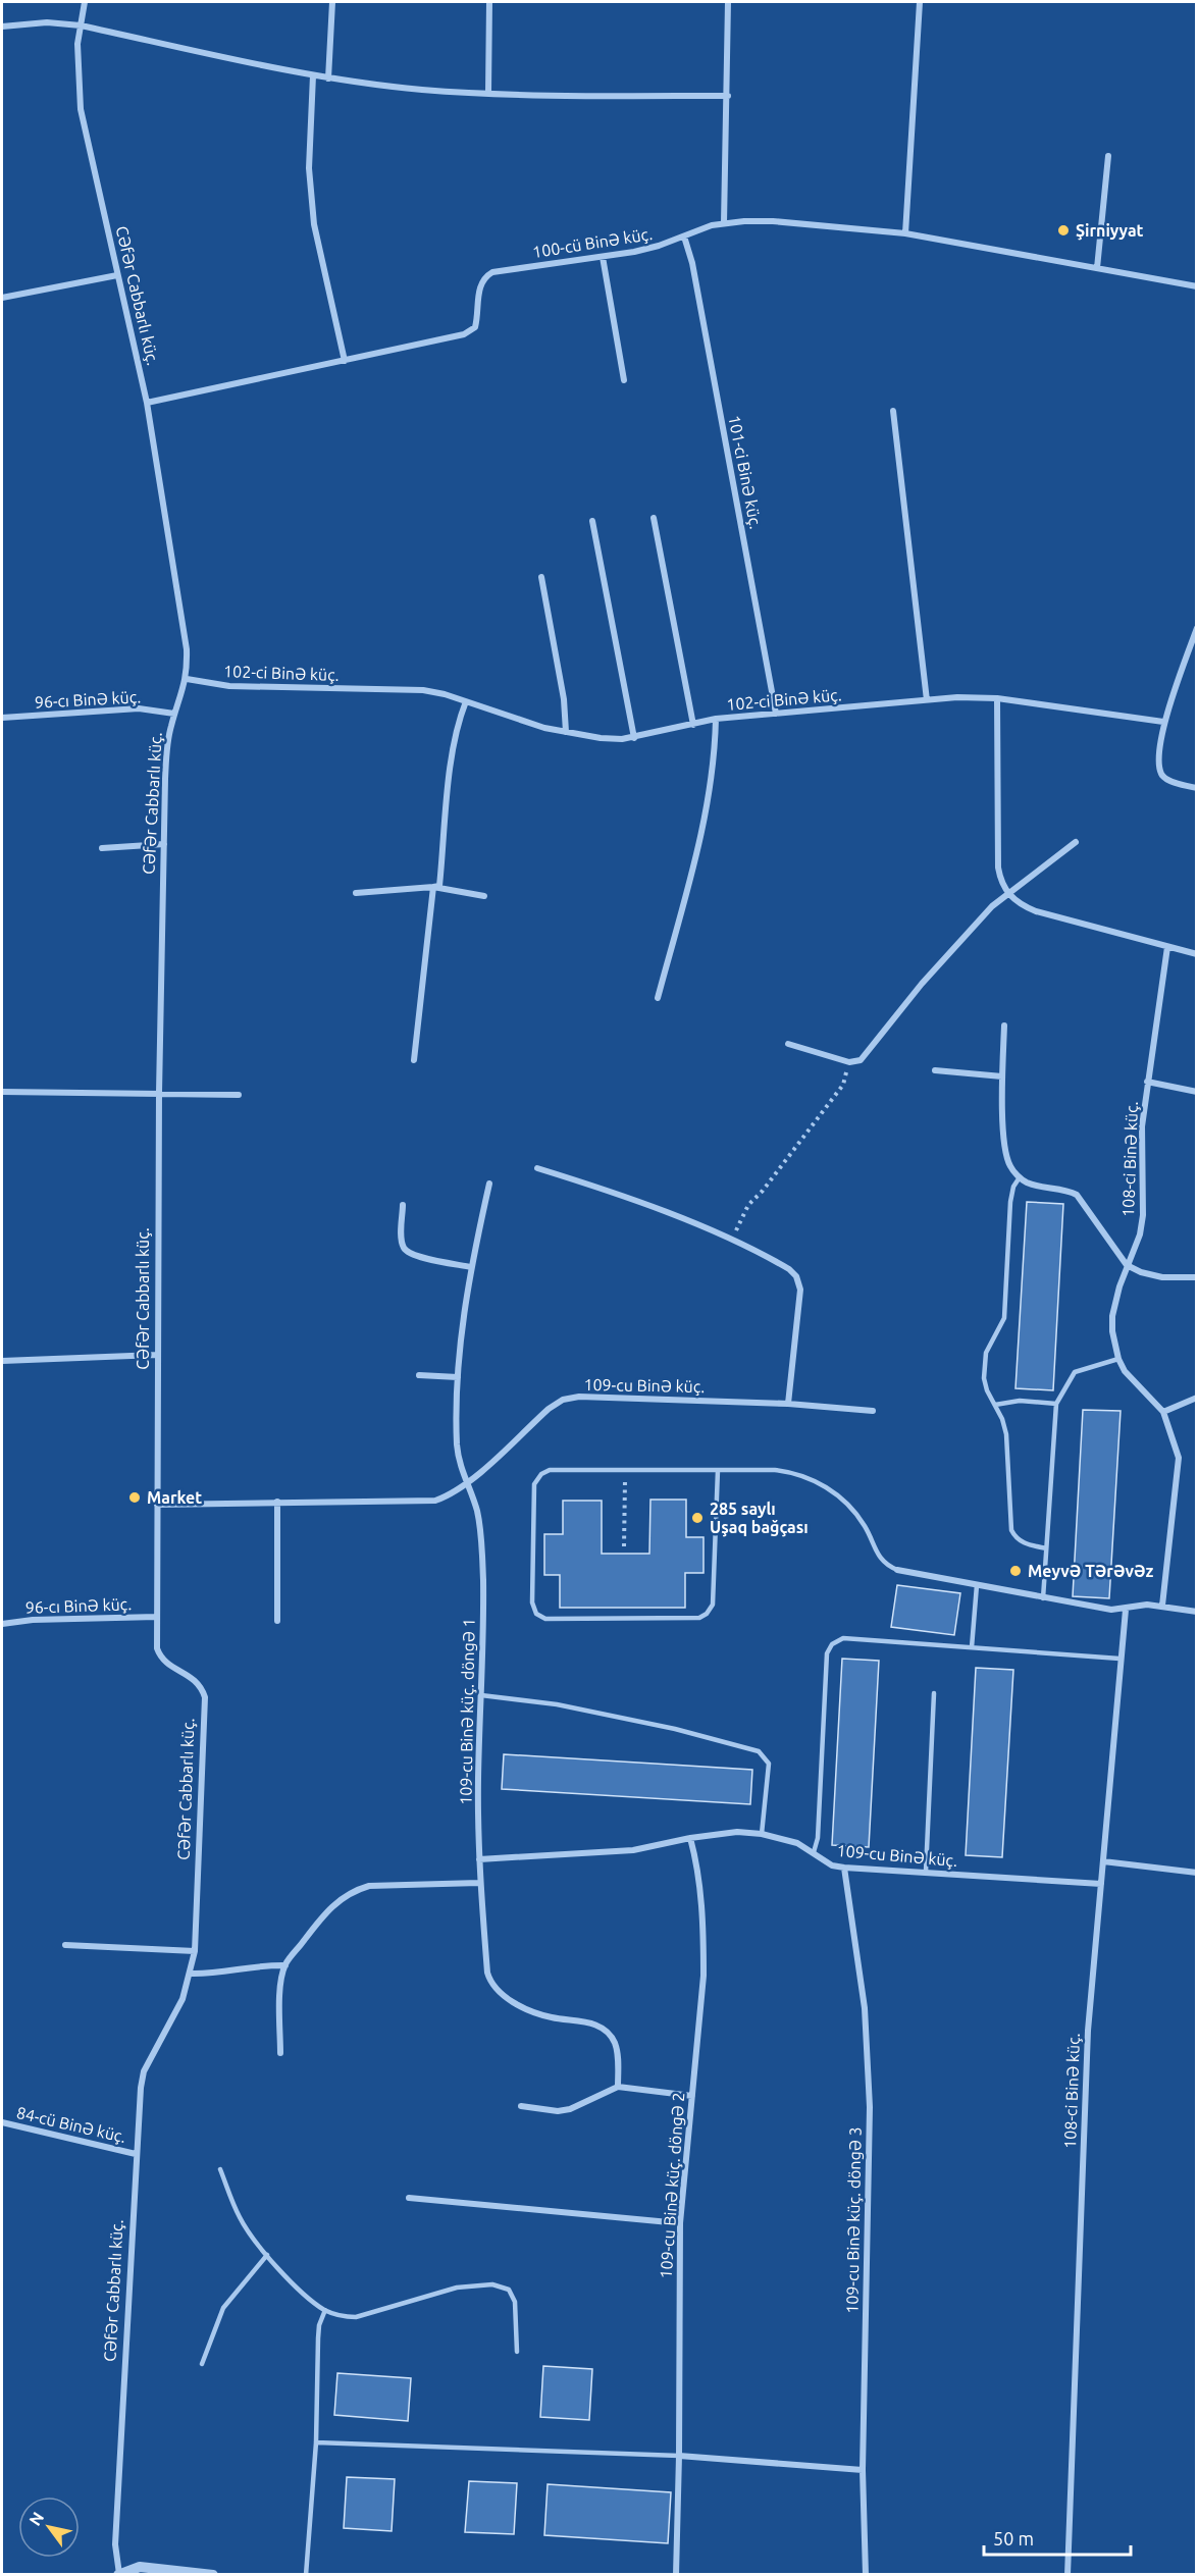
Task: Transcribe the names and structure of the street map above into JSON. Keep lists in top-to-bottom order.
{
  "streets": {
    "street": [
      "100-cü Binə küç.",
      "Cəfər Cabbarlı küç.",
      "101-ci Binə küç.",
      "102-ci Binə küç.",
      "96-cı Binə küç.",
      "108-ci Binə küç.",
      "109-cu Binə küç.",
      "109-cu Binə küç. döngə 1",
      "84-cü Binə küç.",
      "109-cu Binə küç. döngə 2",
      "109-cu Binə küç. döngə 3"
    ]
  },
  "crossings": [
    ["100-cü Binə küç.", "Cəfər Cabbarlı küç."],
    ["100-cü Binə küç.", "101-ci Binə küç."],
    ["Cəfər Cabbarlı küç.", "102-ci Binə küç."],
    ["Cəfər Cabbarlı küç.", "96-cı Binə küç."],
    ["Cəfər Cabbarlı küç.", "109-cu Binə küç."],
    ["Cəfər Cabbarlı küç.", "84-cü Binə küç."],
    ["101-ci Binə küç.", "102-ci Binə küç."],
    ["108-ci Binə küç.", "109-cu Binə küç."],
    ["109-cu Binə küç.", "109-cu Binə küç. döngə 1"],
    ["109-cu Binə küç.", "109-cu Binə küç. döngə 2"],
    ["109-cu Binə küç.", "109-cu Binə küç. döngə 3"]
  ],
  "places": [
    "Şirniyyat",
    "Market",
    "285 saylı Uşaq bağçası",
    "Meyvə Tərəvəz"
  ],
  "scale_bar": "50 m",
  "north": "top left"
}
